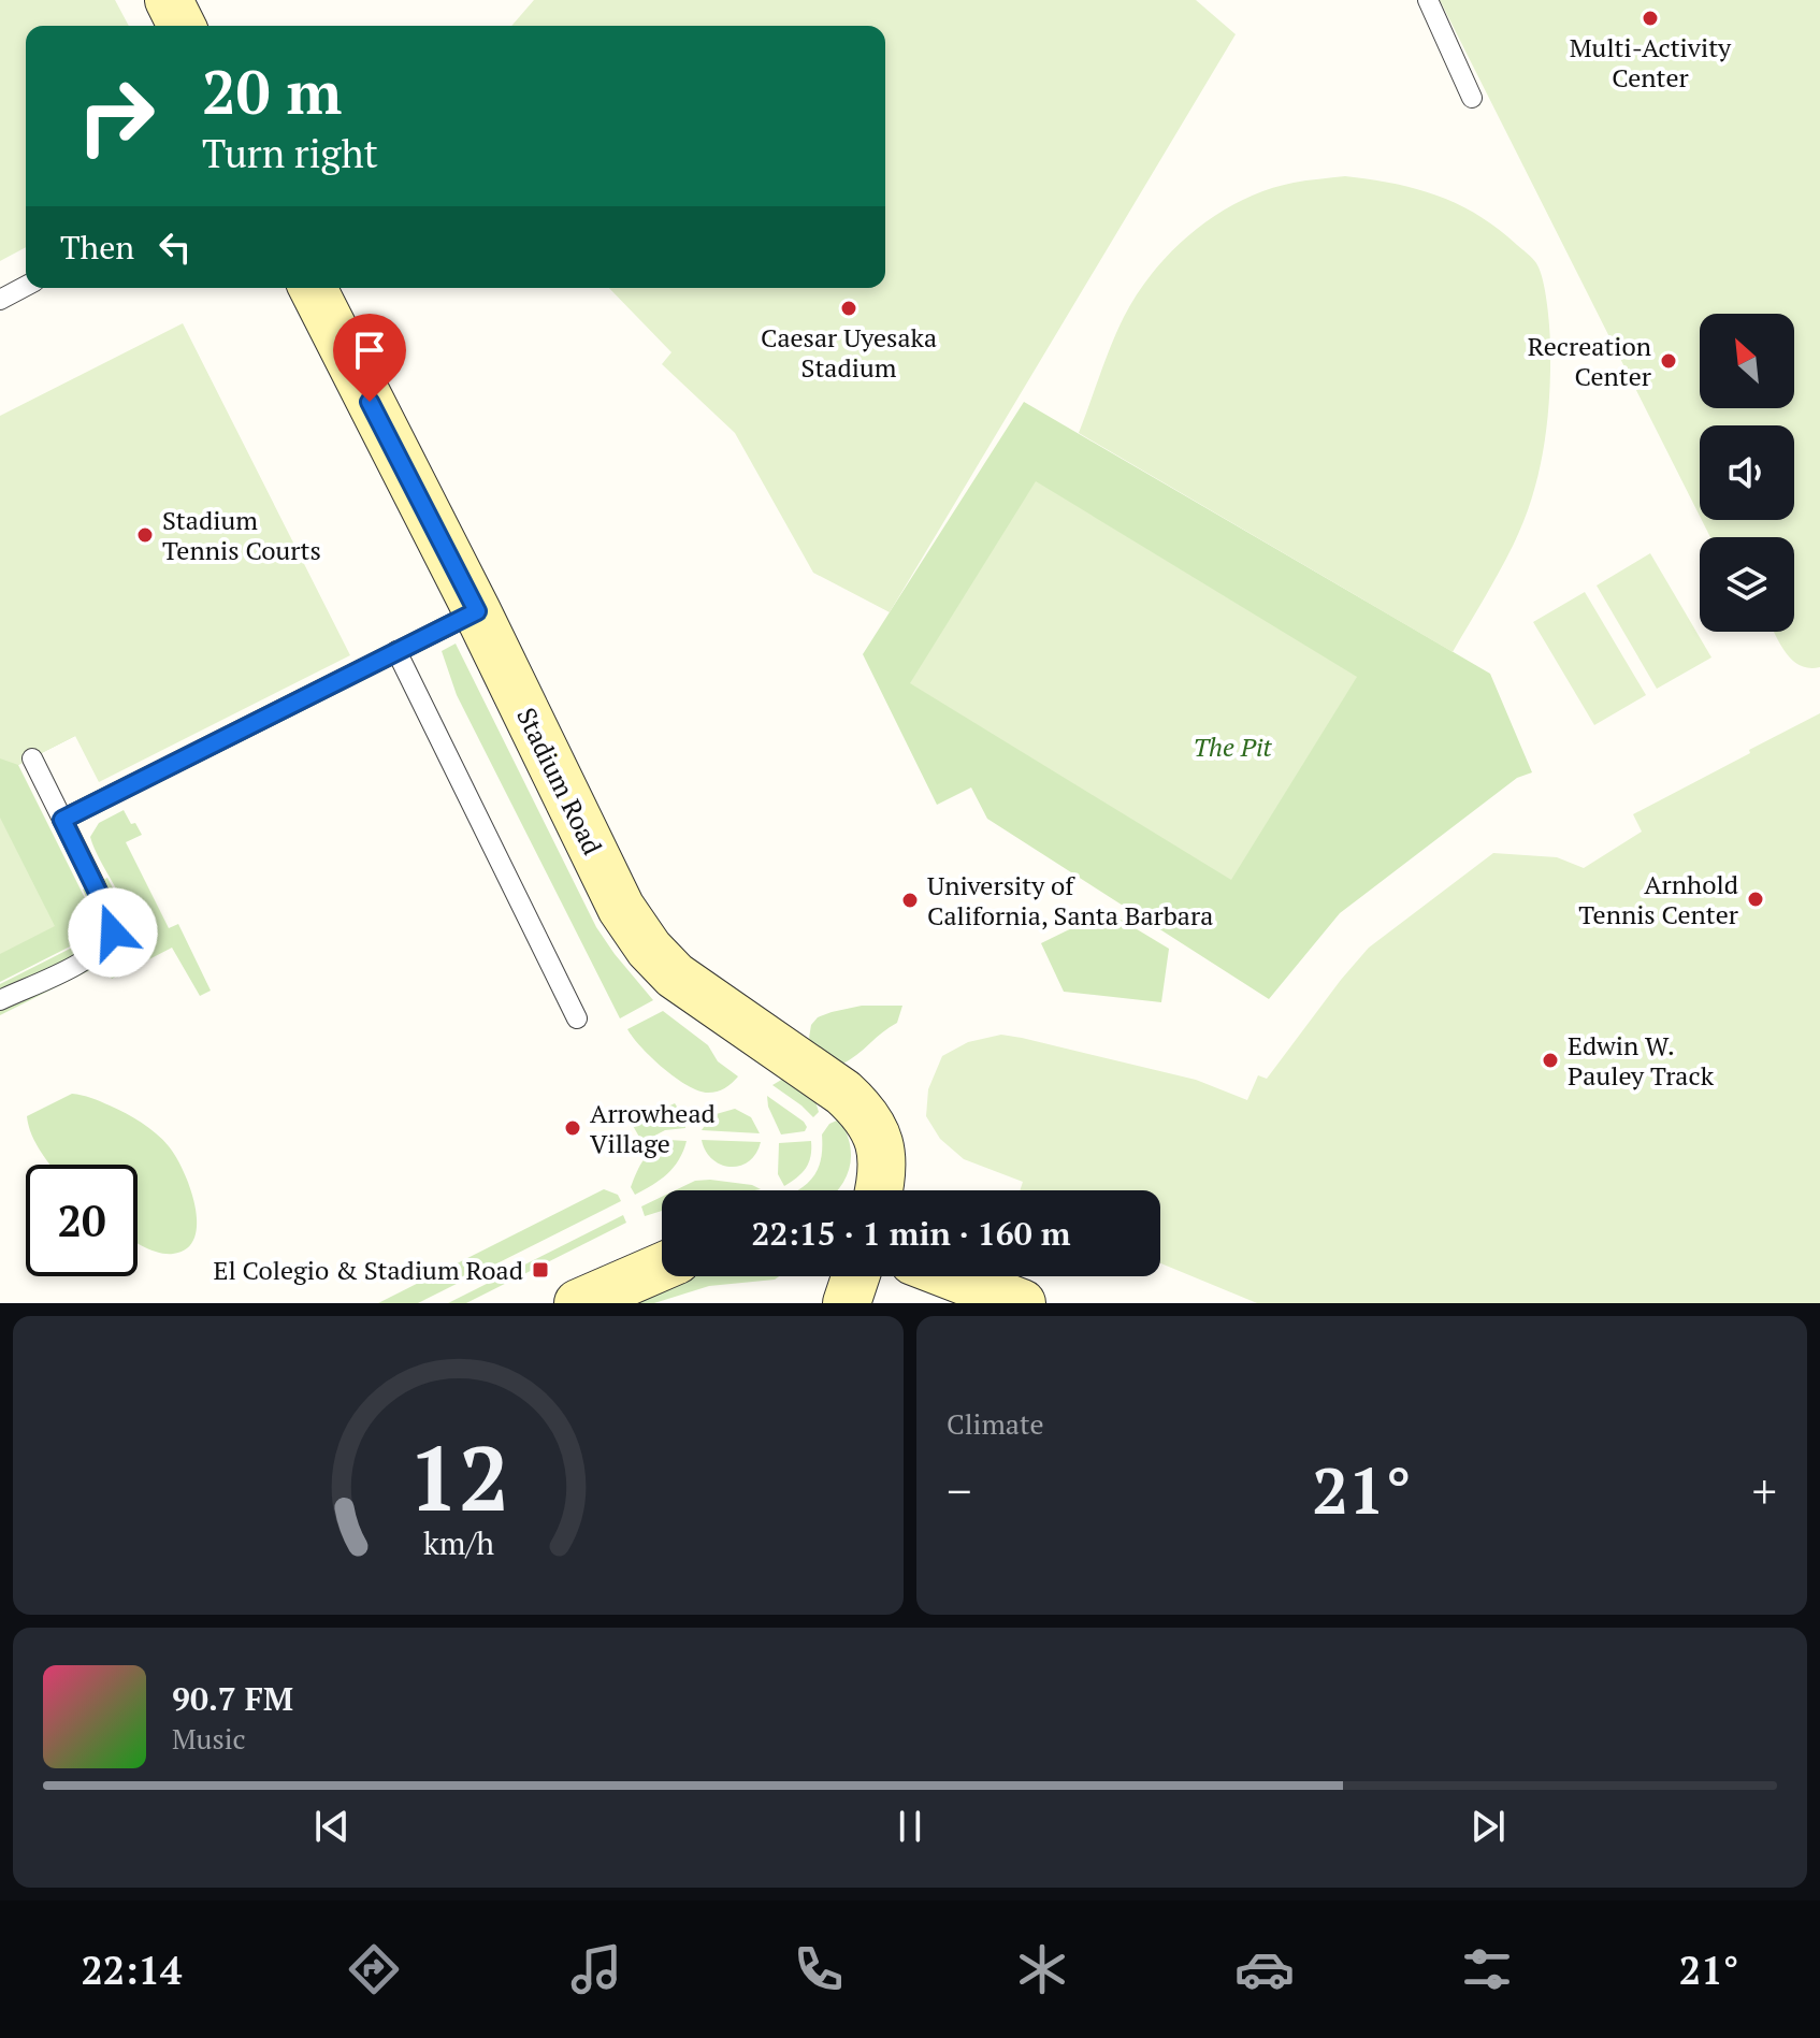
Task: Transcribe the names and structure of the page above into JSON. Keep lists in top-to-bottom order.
{
  "streets": {
    "street": ["Stadium Road"]
  },
  "parks": ["The Pit"],
  "places": {
    "other": [
      "Multi-Activity Center",
      "Caesar Uyesaka Stadium",
      "Recreation Center",
      "Stadium Tennis Courts",
      "Arnhold Tennis Center",
      "University of California, Santa Barbara",
      "Edwin W. Pauley Track",
      "Arrowhead Village"
    ],
    "transit": ["El Colegio & Stadium Road"]
  },
  "north": "top left",
  "page": {
    "turn": ["20 m", "Turn right"],
    "then": "Then",
    "limit": "20",
    "trip": "22:15 · 1 min · 160 m",
    "tile": "Climate",
    "heat": ["−", "21°", "+"],
    "song": ["90.7 FM", "Music"],
    "tabs": ["22:14", "21°"],
    "gauge": ["12", "km/h"]
  }
}
